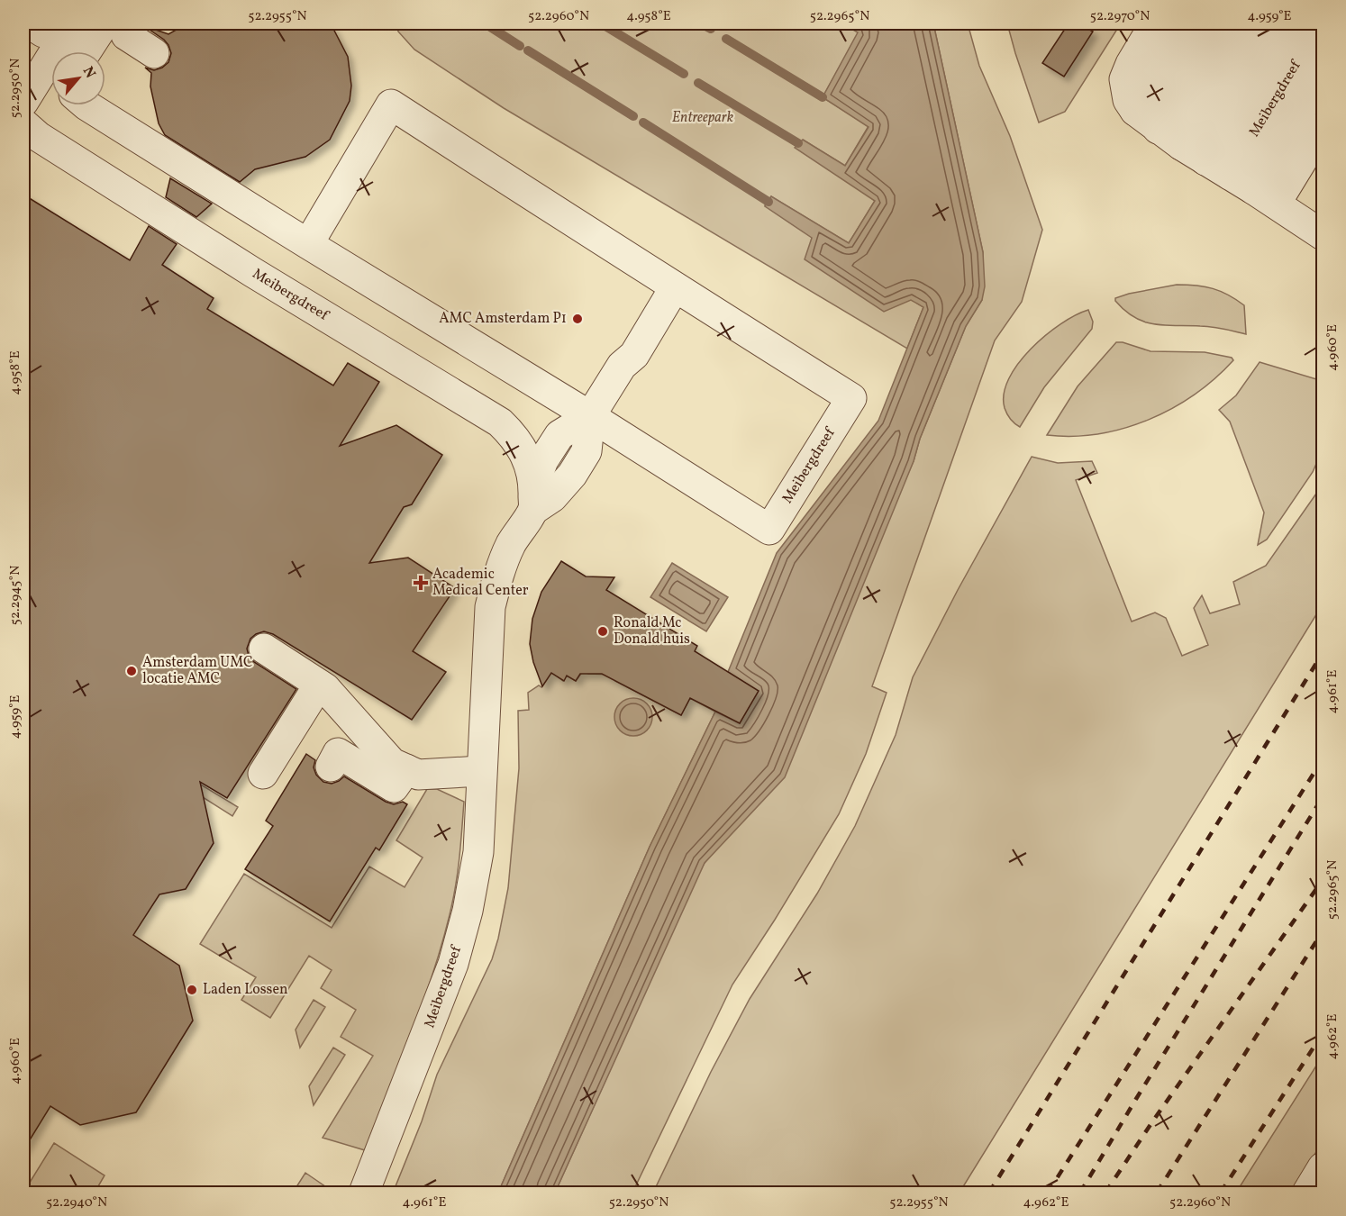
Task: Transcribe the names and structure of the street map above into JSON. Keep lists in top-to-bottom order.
{
  "streets": {
    "street": ["Meibergdreef"]
  },
  "parks": ["Entreepark"],
  "places": {
    "other": [
      "AMC Amsterdam P1",
      "Ronald Mc Donald huis",
      "Amsterdam UMC locatie AMC",
      "Laden Lossen"
    ],
    "health": ["Academic Medical Center"]
  },
  "north": "top right",
  "coordinates": [
    "52.2955°N",
    "52.2960°N",
    "4.958°E",
    "52.2965°N",
    "52.2970°N",
    "4.959°E",
    "52.2950°N",
    "4.960°E",
    "52.2945°N",
    "4.961°E",
    "4.962°E",
    "52.2940°N"
  ]
}
